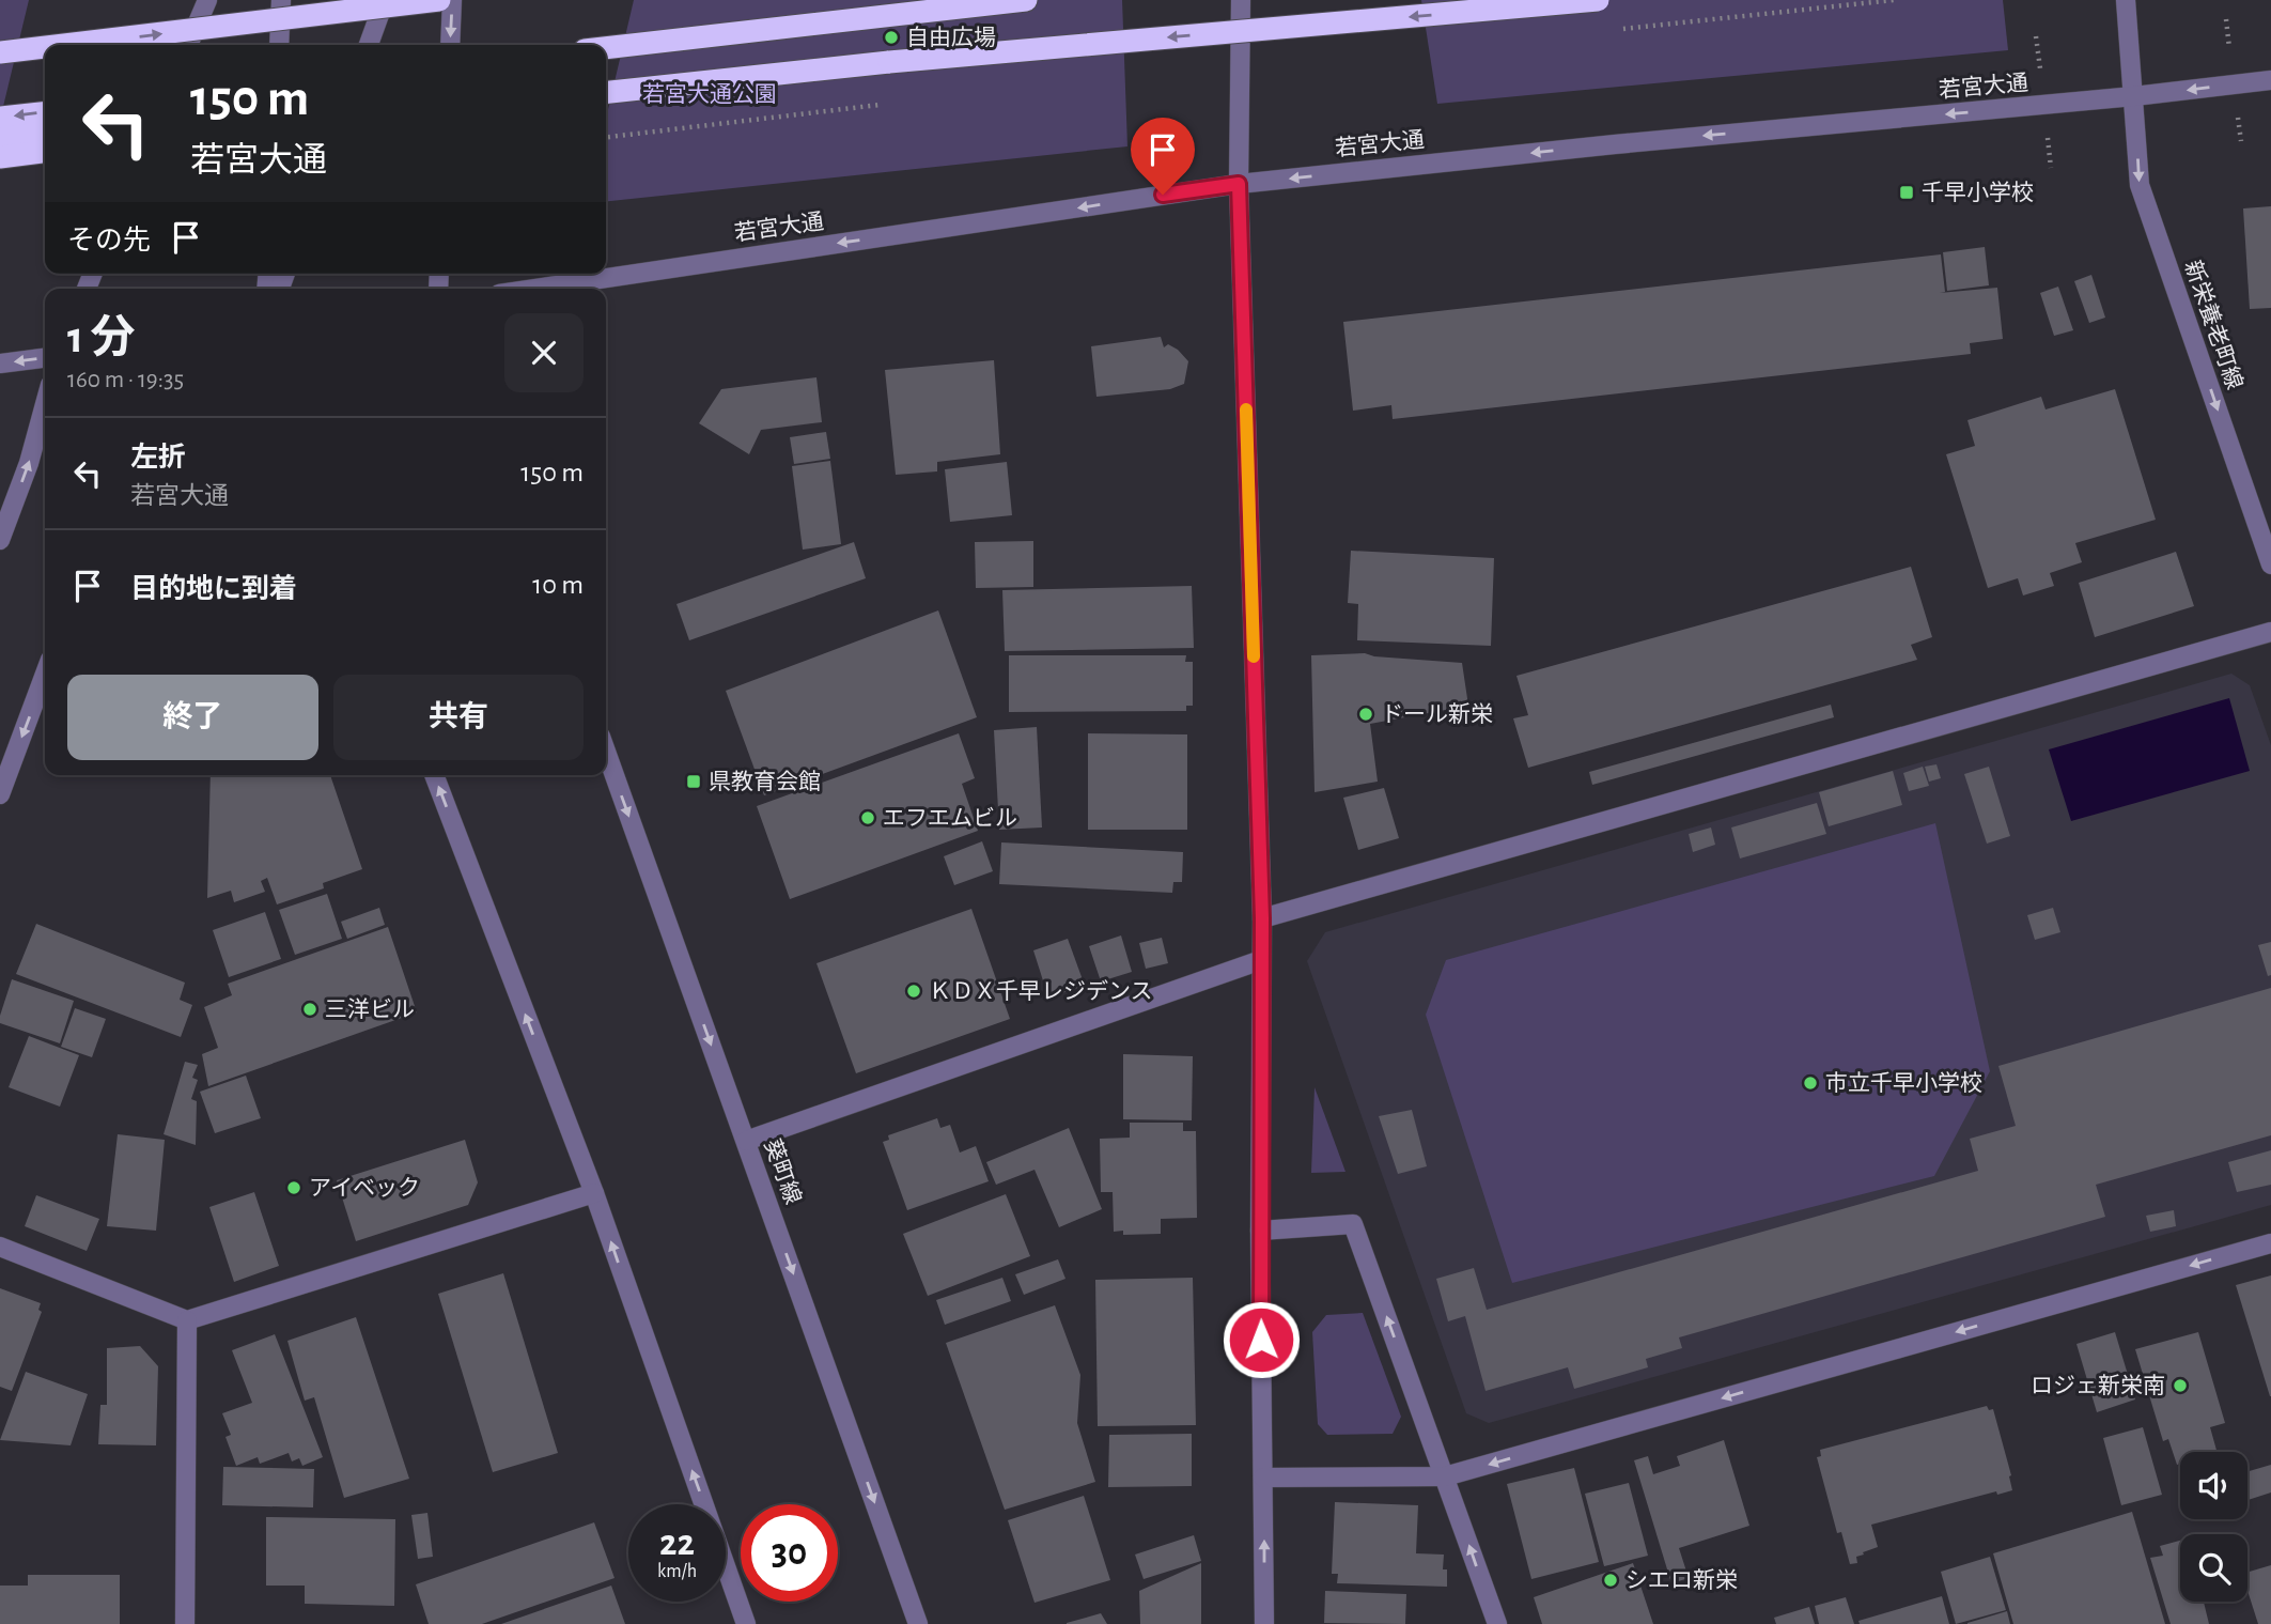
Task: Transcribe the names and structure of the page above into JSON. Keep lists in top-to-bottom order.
{
  "streets": {
    "street": ["若宮大通", "新栄養老町線", "葵町線"]
  },
  "crossings": [
    ["若宮大通", "新栄養老町線"]
  ],
  "one_way": ["若宮大通", "新栄養老町線"],
  "parks": ["若宮大通公園"],
  "places": {
    "other": [
      "自由広場",
      "ドール新栄",
      "エフエムビル",
      "ＫＤＸ千早レジデンス",
      "三洋ビル",
      "市立千早小学校",
      "アイベック",
      "ロジェ新栄南",
      "シエロ新栄"
    ],
    "transit": ["千早小学校", "県教育会館"]
  },
  "page": {
    "turn": ["150 m", "若宮大通"],
    "then": "その先",
    "heading": ["1 分", "160 m · 19:35"],
    "list": [
      {
        "name": "左折",
        "note": "若宮大通",
        "value": "150 m"
      },
      {
        "name": "目的地に到着",
        "value": "10 m"
      }
    ],
    "buttons": ["終了", "共有"],
    "speed": "22 km/h",
    "limit": "30"
  }
}
